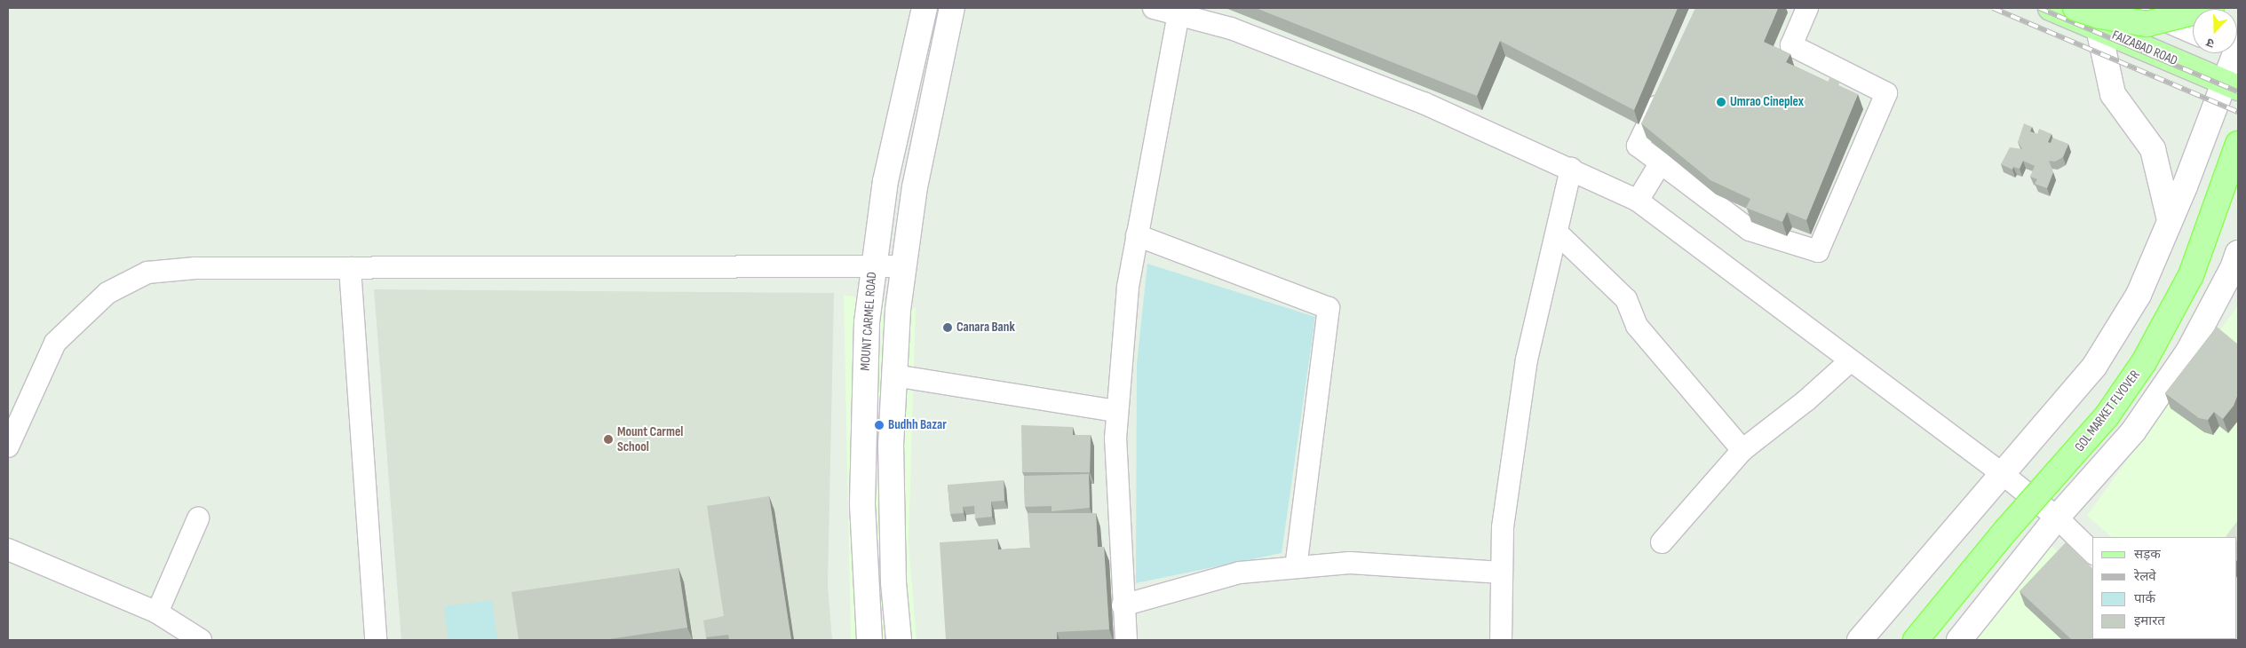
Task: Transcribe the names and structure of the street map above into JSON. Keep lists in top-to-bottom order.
{
  "streets": {
    "main road": ["FAIZABAD ROAD", "GOL MARKET FLYOVER"],
    "street": ["MOUNT CARMEL ROAD"]
  },
  "places": [
    "Umrao Cineplex",
    "Canara Bank",
    "Budhh Bazar",
    "Mount Carmel School"
  ],
  "legend": [
    "सड़क",
    "रेलवे",
    "पार्क",
    "इमारत"
  ],
  "north": "bottom"
}
